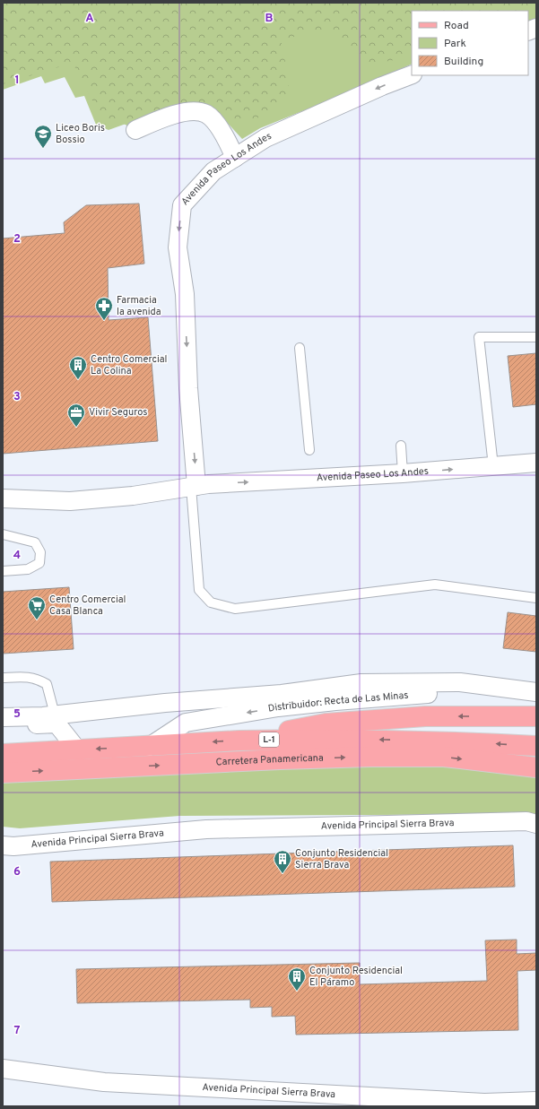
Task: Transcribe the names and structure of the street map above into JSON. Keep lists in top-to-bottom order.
{
  "streets": {
    "main road": ["L-1", "Carretera Panamericana"],
    "street": ["Avenida Paseo Los Andes", "Distribuidor: Recta de Las Minas", "Avenida Principal Sierra Brava"]
  },
  "crossings": [
    ["Distribuidor: Recta de Las Minas", "Carretera Panamericana"],
    ["L-1", "Carretera Panamericana"]
  ],
  "places": {
    "school or university": ["Liceo Boris Bossio"],
    "pharmacy": ["Farmacia la avenida"],
    "building": ["Centro Comercial La Colina", "Conjunto Residencial Sierra Brava", "Conjunto Residencial El Páramo"],
    "office": ["Vivir Seguros"],
    "supermarket": ["Centro Comercial Casa Blanca"]
  },
  "legend": ["Road", "Park", "Building"],
  "grid": {
    "columns": ["A", "B"],
    "rows": [
      "1",
      "2",
      "3",
      "4",
      "5",
      "6",
      "7"
    ]
  }
}
